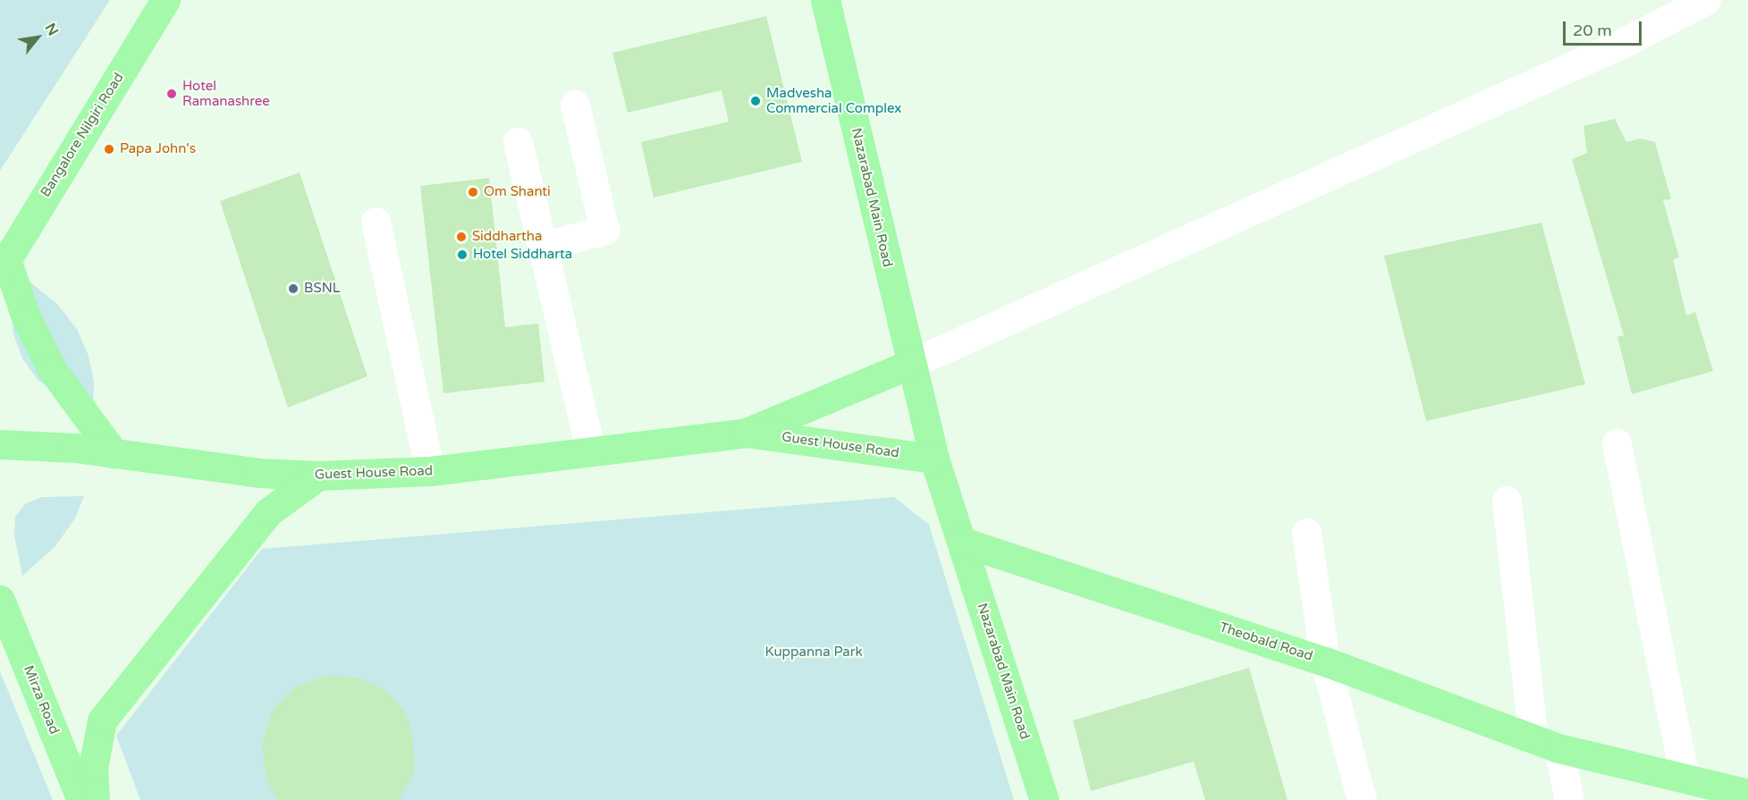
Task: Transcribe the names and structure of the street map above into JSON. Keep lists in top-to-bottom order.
{
  "streets": {
    "main road": [
      "Bangalore Nilgiri Road",
      "Nazarabad Main Road",
      "Guest House Road",
      "Theobald Road",
      "Mirza Road"
    ]
  },
  "crossings": [
    ["Nazarabad Main Road", "Guest House Road"],
    ["Nazarabad Main Road", "Theobald Road"]
  ],
  "parks": ["Kuppanna Park"],
  "places": [
    "Hotel Ramanashree",
    "Madvesha Commercial Complex",
    "Papa John's",
    "Om Shanti",
    "Siddhartha",
    "Hotel Siddharta",
    "BSNL"
  ],
  "scale_bar": "20 m",
  "north": "top right"
}
